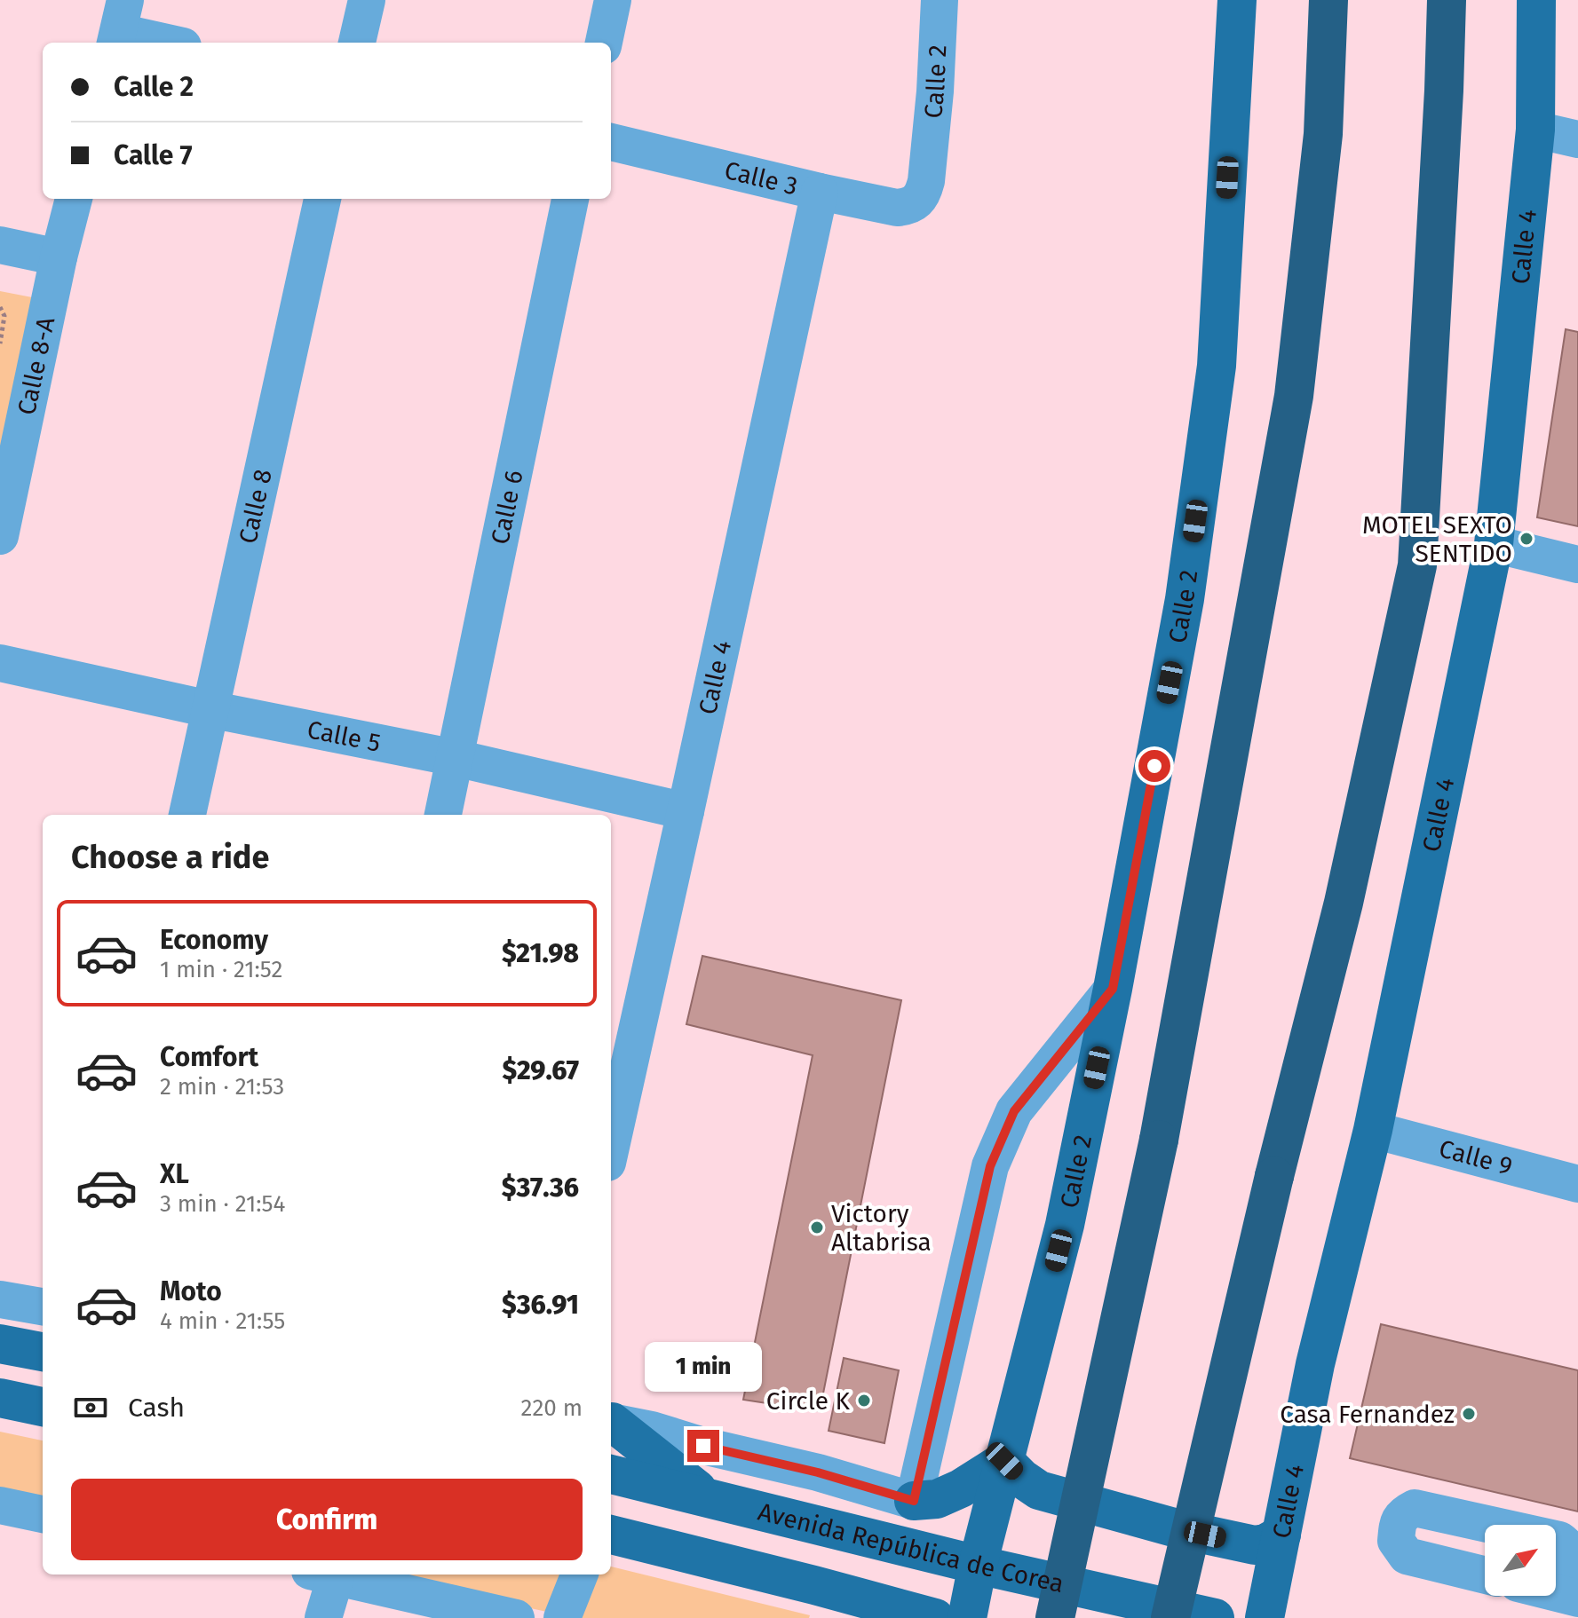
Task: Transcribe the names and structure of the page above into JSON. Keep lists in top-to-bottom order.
{
  "streets": {
    "main road": ["Calle 2", "Calle 4", "Avenida República de Corea"],
    "street": [
      "Calle 3",
      "Calle 8-A",
      "Calle 8",
      "Calle 6",
      "Calle 5",
      "Calle 9"
    ]
  },
  "crossings": [
    ["Calle 2", "Calle 3"],
    ["Calle 2", "Avenida República de Corea"],
    ["Calle 3", "Calle 4"],
    ["Calle 4", "Calle 5"],
    ["Calle 4", "Calle 9"],
    ["Calle 8", "Calle 5"],
    ["Calle 6", "Calle 5"]
  ],
  "places": [
    "MOTEL SEXTO SENTIDO",
    "Victory Altabrisa",
    "Circle K",
    "Casa Fernandez"
  ],
  "north": "top right",
  "page": {
    "banner": ["Calle 2", "Calle 7"],
    "heading": "Choose a ride",
    "list": [
      {
        "name": "Economy",
        "note": "1 min · 21:52",
        "value": "$21.98"
      },
      {
        "name": "Comfort",
        "note": "2 min · 21:53",
        "value": "$29.67"
      },
      {
        "name": "XL",
        "note": "3 min · 21:54",
        "value": "$37.36"
      },
      {
        "name": "Moto",
        "note": "4 min · 21:55",
        "value": "$36.91"
      }
    ],
    "bubble": "1 min",
    "pay": ["Cash", "220 m"],
    "buttons": "Confirm"
  }
}
